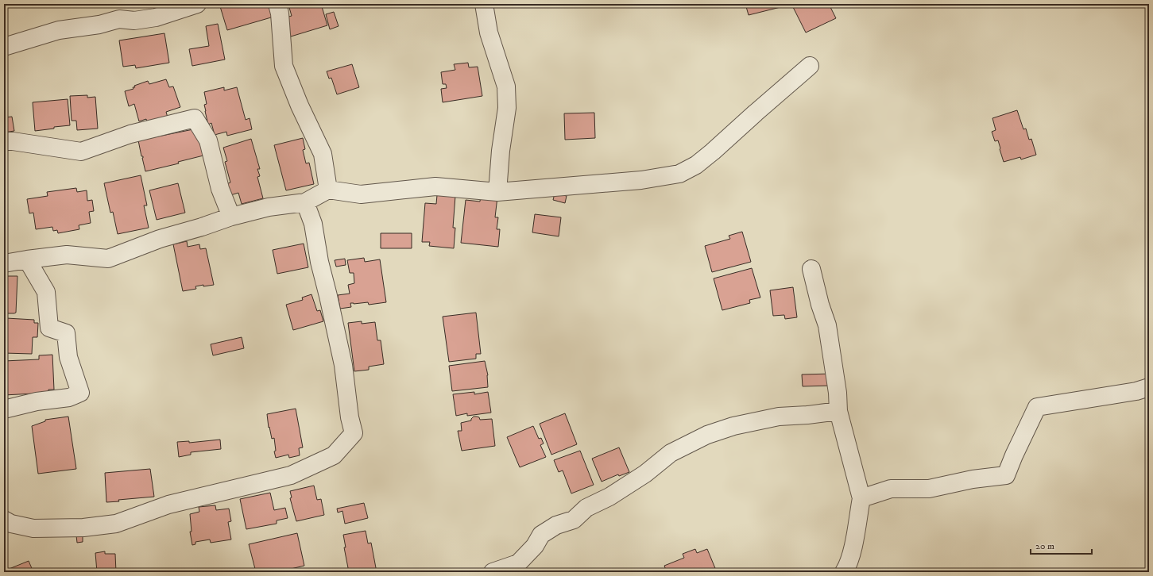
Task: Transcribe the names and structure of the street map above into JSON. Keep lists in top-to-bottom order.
{
  "scale_bar": "20 m"
}
